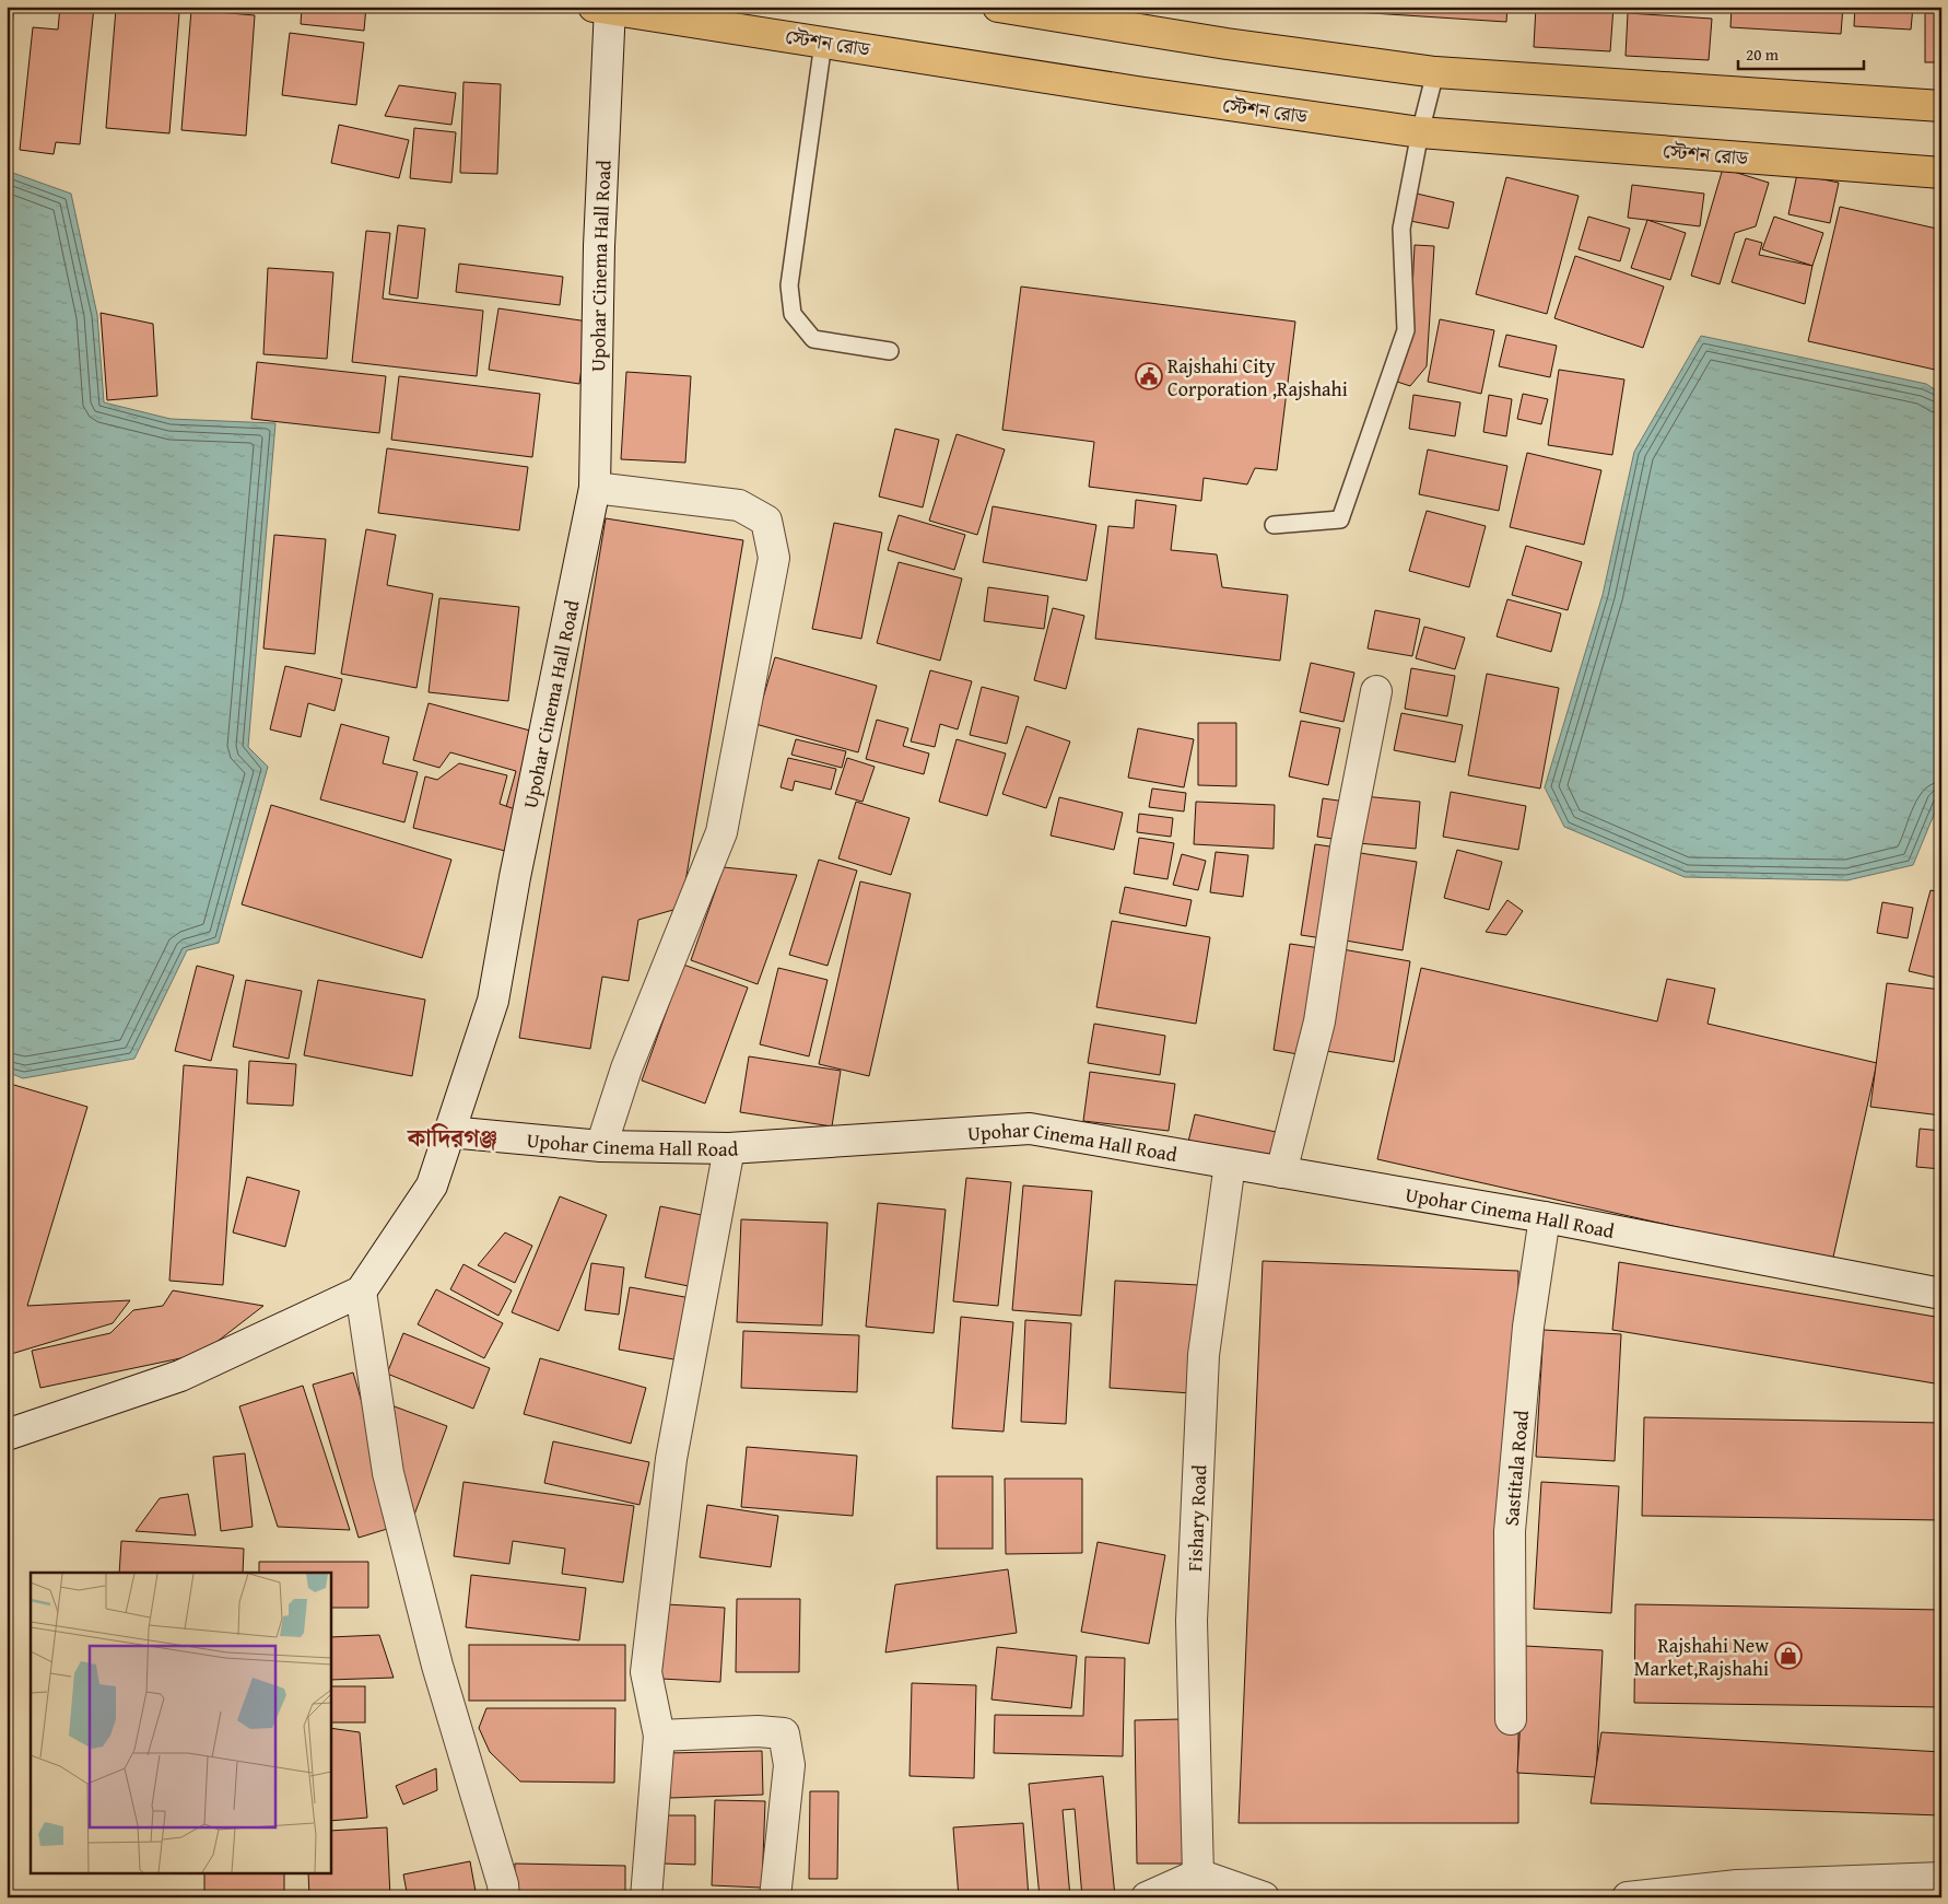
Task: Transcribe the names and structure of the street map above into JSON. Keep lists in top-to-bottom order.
{
  "streets": {
    "highway": ["স্টেশন রোড"],
    "street": ["Upohar Cinema Hall Road", "Sastitala Road", "Fishary Road"]
  },
  "crossings": [
    ["স্টেশন রোড", "Upohar Cinema Hall Road"],
    ["Upohar Cinema Hall Road", "Sastitala Road"],
    ["Upohar Cinema Hall Road", "Fishary Road"]
  ],
  "districts": ["কাদিরগঞ্জ"],
  "places": {
    "public building": ["Rajshahi City Corporation ,Rajshahi"],
    "shop": ["Rajshahi New Market,Rajshahi"]
  },
  "scale_bar": "20 m"
}
